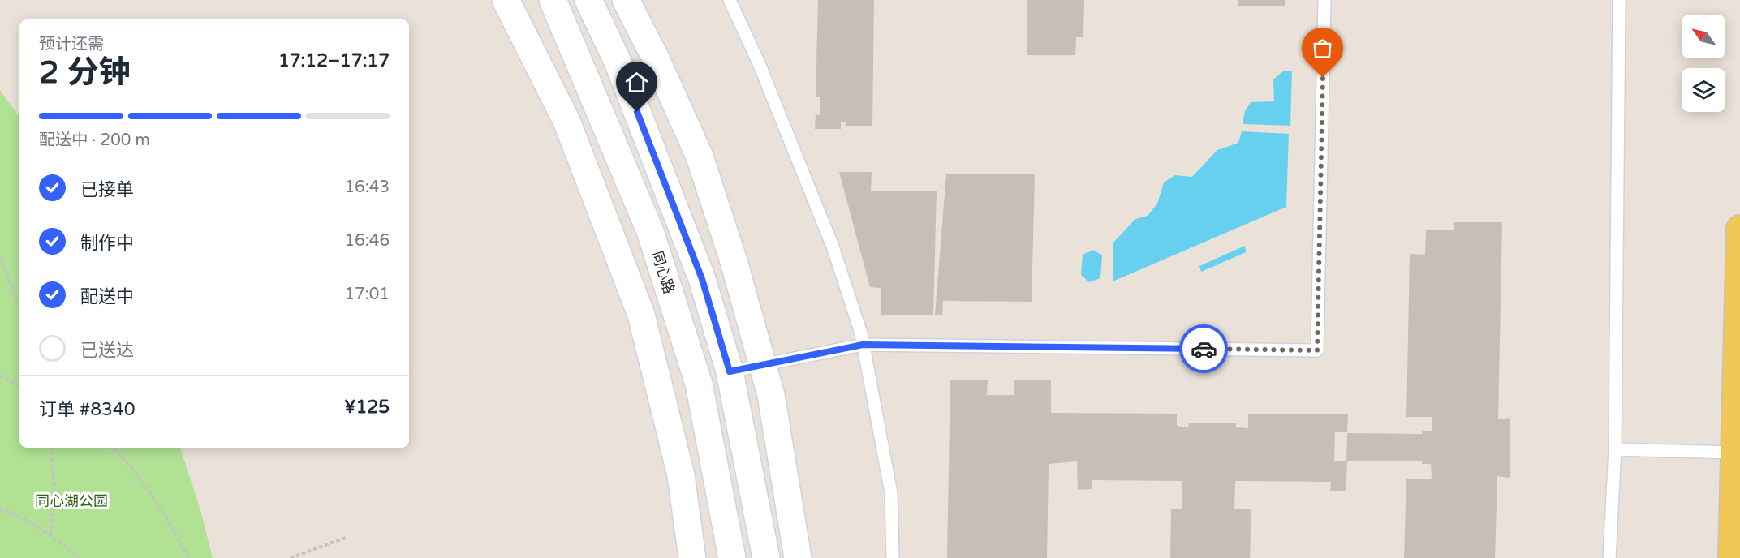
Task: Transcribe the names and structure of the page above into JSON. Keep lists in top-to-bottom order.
{
  "streets": {
    "street": ["同心路"]
  },
  "parks": ["同心湖公园"],
  "north": "top left",
  "page": {
    "heading": ["2 分钟", "预计还需", "17:12–17:17"],
    "panel": ["订单 #8340", "¥125"],
    "bar": "配送中 · 200 m",
    "list": [
      ["已接单", "16:43"],
      ["制作中", "16:46"],
      ["配送中", "17:01"],
      "已送达"
    ]
  }
}
